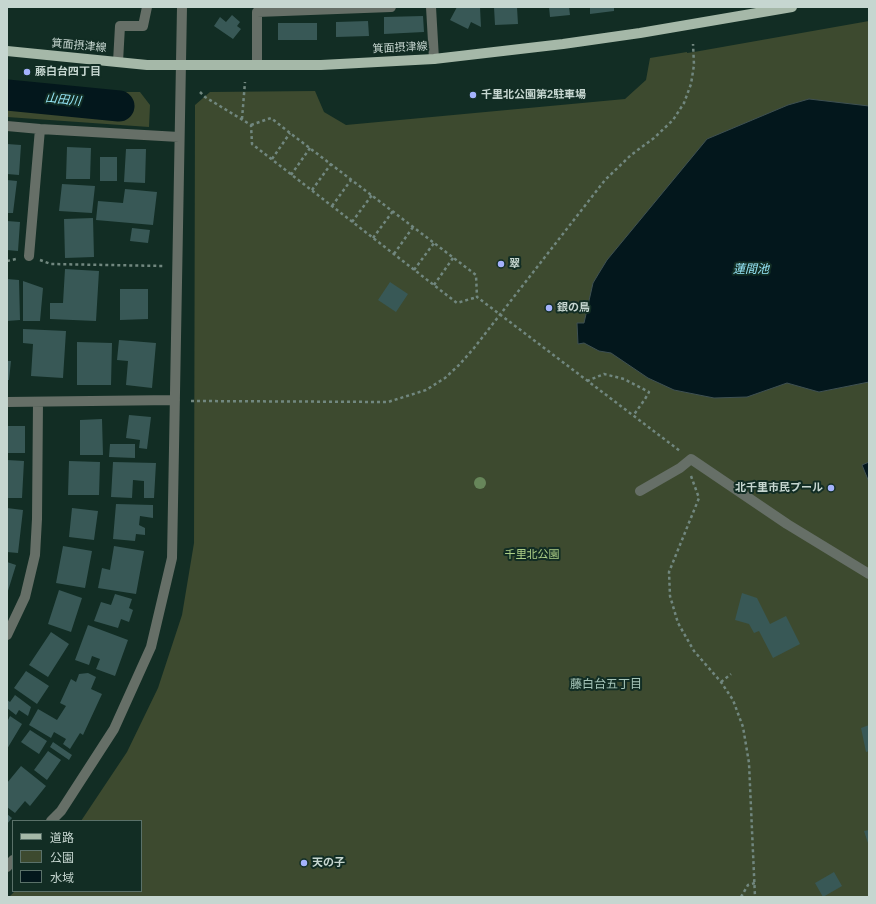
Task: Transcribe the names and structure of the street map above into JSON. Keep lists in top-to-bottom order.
{
  "streets": {
    "main road": ["箕面摂津線"]
  },
  "districts": ["藤白台五丁目"],
  "water": ["山田川", "蓮間池"],
  "parks": ["千里北公園"],
  "places": [
    "藤白台四丁目",
    "千里北公園第2駐車場",
    "翠",
    "銀の鳥",
    "北千里市民プール",
    "天の子"
  ],
  "legend": ["道路", "公園", "水域"]
}
